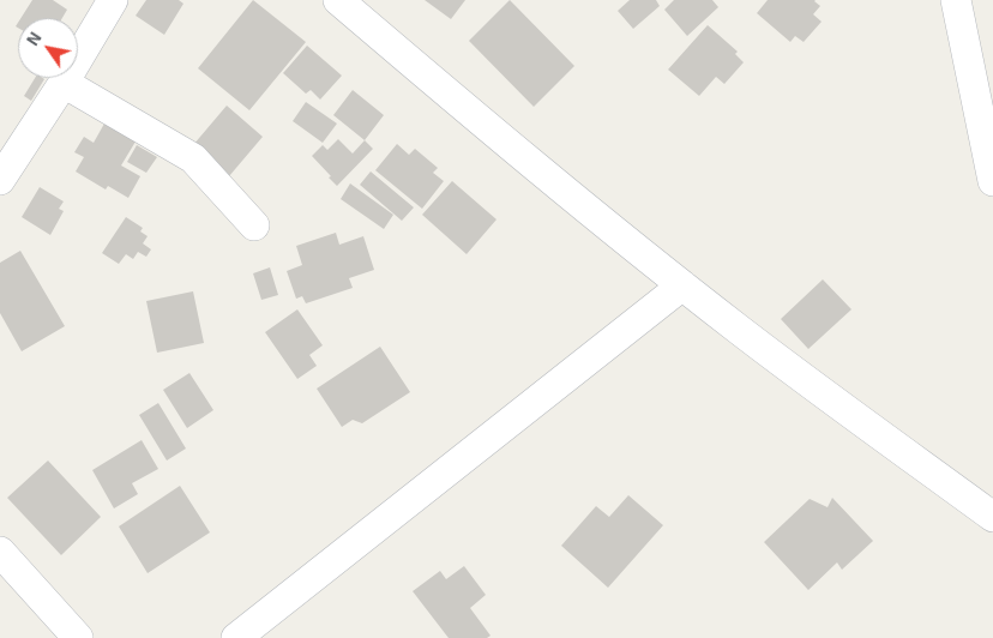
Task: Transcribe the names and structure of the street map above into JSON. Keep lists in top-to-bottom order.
{
  "north": "top left"
}
